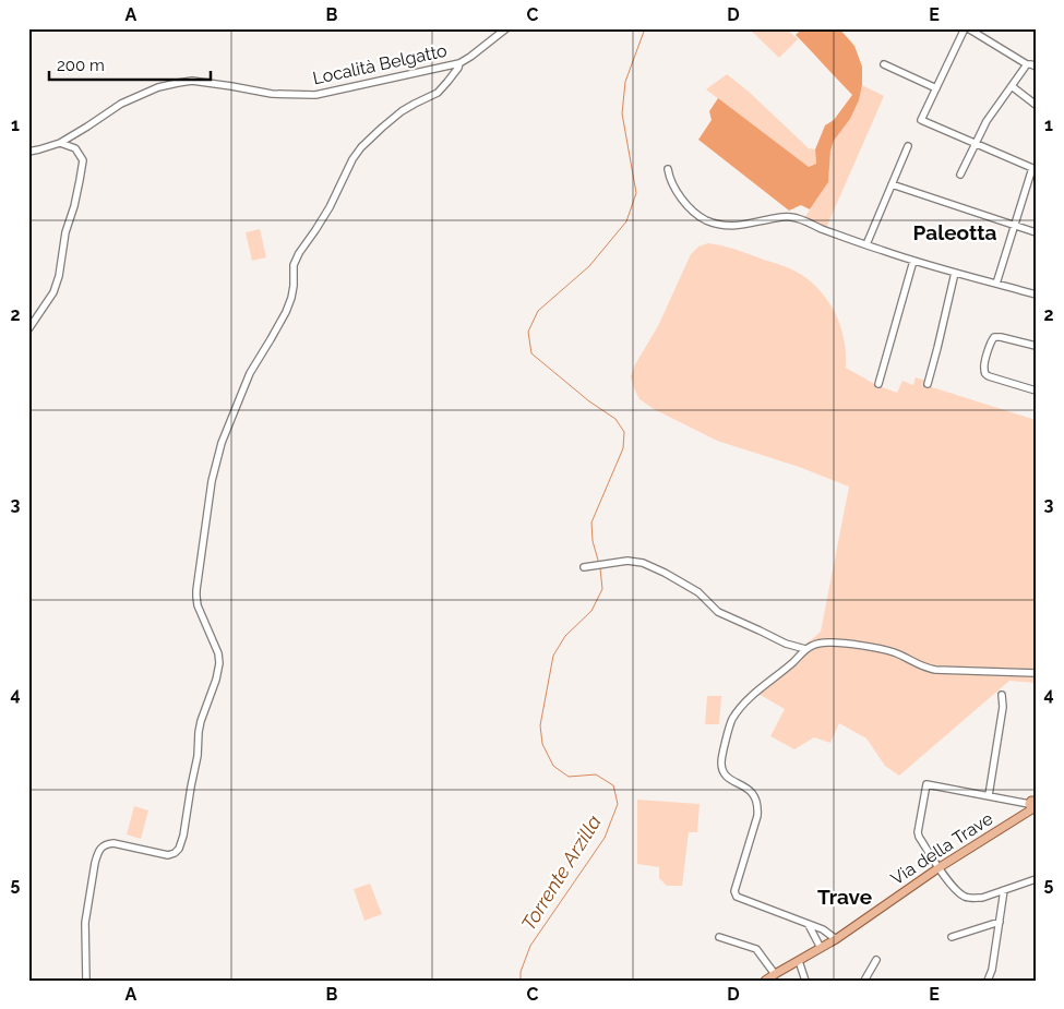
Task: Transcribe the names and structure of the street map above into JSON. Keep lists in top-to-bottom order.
{
  "streets": {
    "main road": ["Via della Trave"],
    "street": ["Località Belgatto"]
  },
  "districts": ["Paleotta", "Trave"],
  "water": ["Torrente Arzilla"],
  "scale_bar": "200 m",
  "grid": {
    "columns": [
      "A",
      "B",
      "C",
      "D",
      "E"
    ],
    "rows": [
      "1",
      "2",
      "3",
      "4",
      "5"
    ]
  }
}
